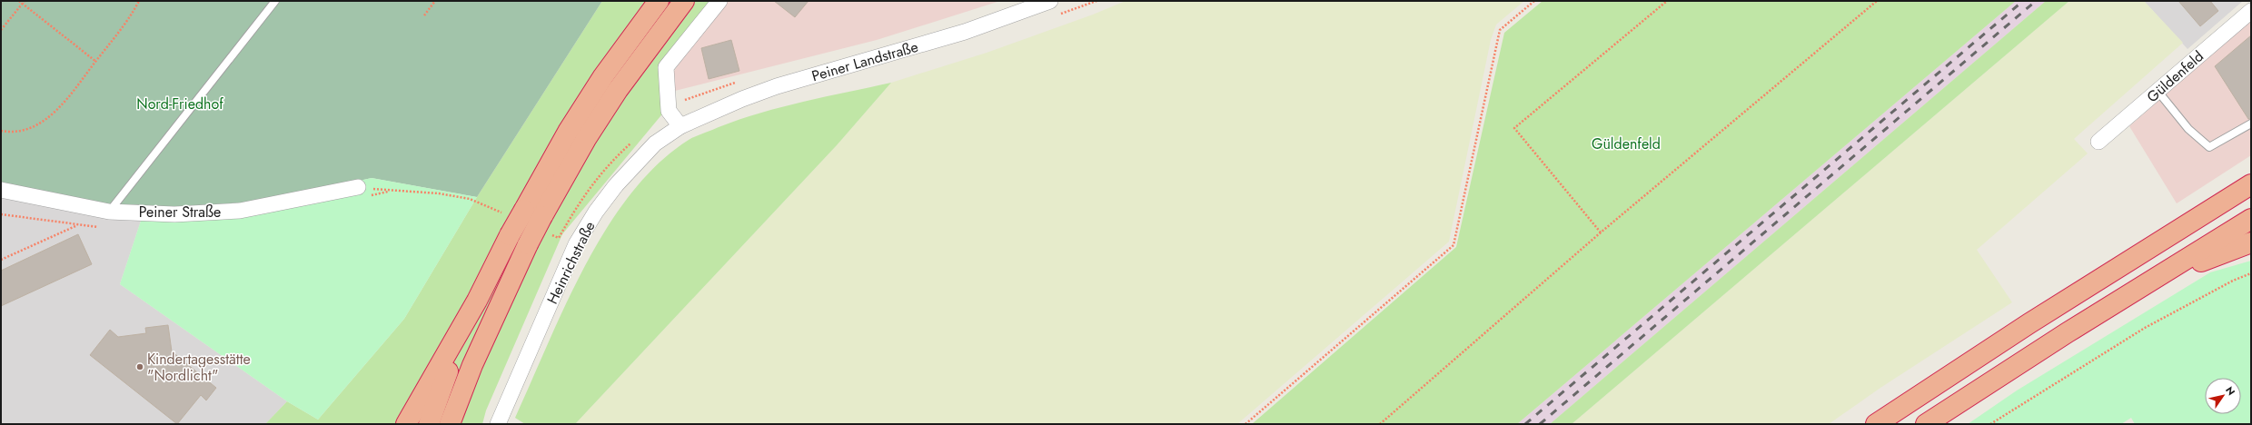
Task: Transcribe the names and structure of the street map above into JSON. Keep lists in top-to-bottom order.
{
  "streets": {
    "street": [
      "Peiner Landstraße",
      "Güldenfeld",
      "Peiner Straße",
      "Heinrichstraße"
    ]
  },
  "crossings": [
    ["Peiner Landstraße", "Heinrichstraße"]
  ],
  "parks": ["Nord-Friedhof", "Güldenfeld"],
  "places": ["Kindertagesstätte \"Nordlicht\""],
  "north": "top right"
}
